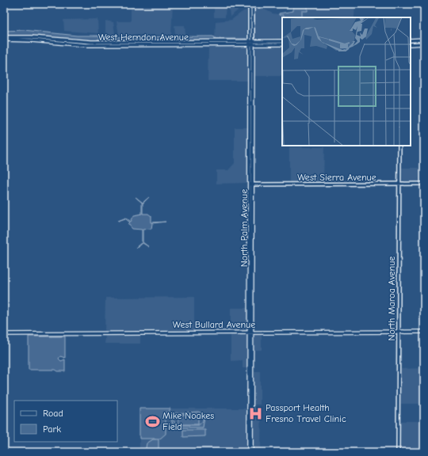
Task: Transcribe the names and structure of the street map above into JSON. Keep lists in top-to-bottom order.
{
  "streets": {
    "main road": [
      "West Herndon Avenue",
      "West Sierra Avenue",
      "North Palm Avenue",
      "North Maroa Avenue",
      "West Bullard Avenue"
    ]
  },
  "crossings": [
    ["West Herndon Avenue", "North Palm Avenue"],
    ["West Sierra Avenue", "North Palm Avenue"],
    ["West Sierra Avenue", "North Maroa Avenue"],
    ["North Palm Avenue", "West Bullard Avenue"],
    ["North Maroa Avenue", "West Bullard Avenue"]
  ],
  "places": {
    "hospital": ["Passport Health Fresno Travel Clinic"],
    "sports": ["Mike Noakes Field"]
  },
  "legend": ["Road", "Park"]
}
